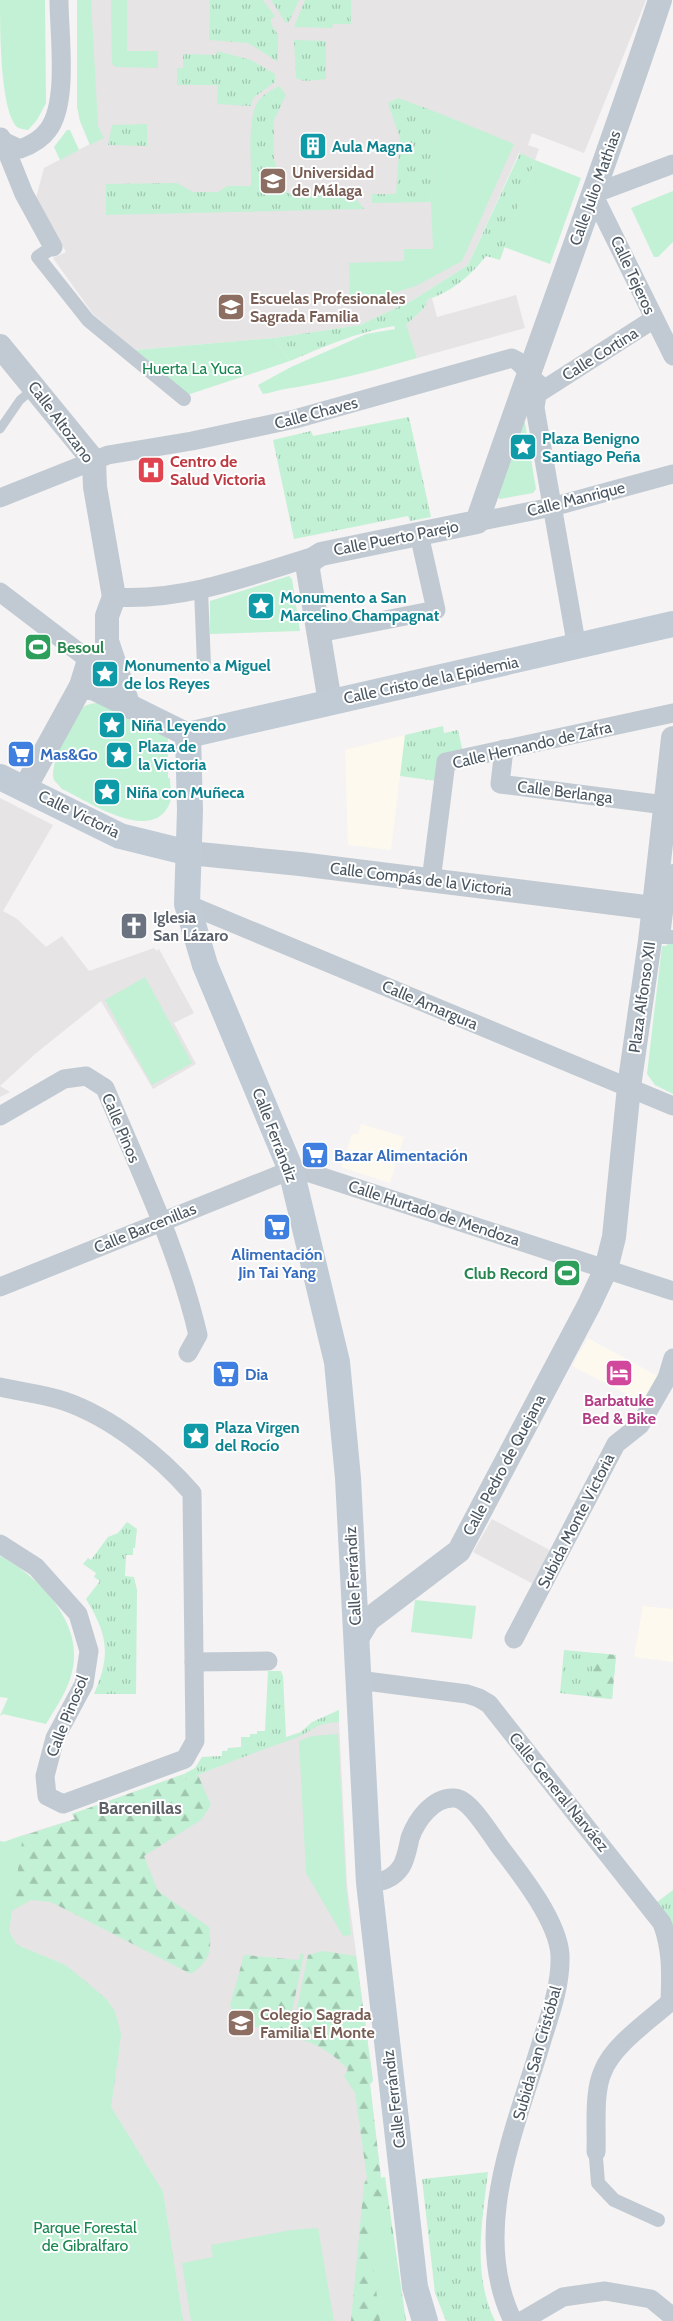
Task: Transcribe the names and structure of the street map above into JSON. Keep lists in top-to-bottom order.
{
  "streets": {
    "main road": ["Calle Cristo de la Epidemia", "Calle Victoria", "Calle Ferrándiz"],
    "street": [
      "Calle Julio Mathias",
      "Calle Tejeros",
      "Calle Cortina",
      "Calle Chaves",
      "Calle Altozano",
      "Calle Manrique",
      "Calle Puerto Parejo",
      "Calle Hernando de Zafra",
      "Calle Berlanga",
      "Calle Compás de la Victoria",
      "Plaza Alfonso XII",
      "Calle Amargura",
      "Calle Pinos",
      "Calle Hurtado de Mendoza",
      "Calle Barcenillas",
      "Calle Pedro de Quejana",
      "Subida Monte Victoria",
      "Calle Pinosol",
      "Calle General Narváez",
      "Subida San Cristóbal"
    ]
  },
  "crossings": [
    ["Calle Julio Mathias", "Calle Tejeros"],
    ["Calle Julio Mathias", "Calle Cortina"],
    ["Calle Julio Mathias", "Calle Chaves"],
    ["Calle Tejeros", "Calle Cortina"],
    ["Calle Cortina", "Calle Chaves"],
    ["Calle Chaves", "Calle Altozano"],
    ["Calle Manrique", "Calle Puerto Parejo"],
    ["Calle Puerto Parejo", "Calle Cristo de la Epidemia"],
    ["Calle Hernando de Zafra", "Calle Berlanga"],
    ["Calle Hernando de Zafra", "Calle Compás de la Victoria"],
    ["Calle Berlanga", "Plaza Alfonso XII"],
    ["Calle Victoria", "Calle Compás de la Victoria"],
    ["Calle Victoria", "Calle Ferrándiz"],
    ["Calle Compás de la Victoria", "Plaza Alfonso XII"],
    ["Calle Compás de la Victoria", "Calle Ferrándiz"],
    ["Plaza Alfonso XII", "Calle Amargura"],
    ["Plaza Alfonso XII", "Calle Pedro de Quejana"],
    ["Calle Amargura", "Calle Ferrándiz"],
    ["Calle Pinos", "Calle Barcenillas"],
    ["Calle Ferrándiz", "Calle Hurtado de Mendoza"],
    ["Calle Ferrándiz", "Calle Barcenillas"],
    ["Calle Ferrándiz", "Calle Pedro de Quejana"],
    ["Calle Ferrándiz", "Calle General Narváez"],
    ["Calle Ferrándiz", "Subida San Cristóbal"],
    ["Calle Hurtado de Mendoza", "Calle Barcenillas"],
    ["Calle Hurtado de Mendoza", "Calle Pedro de Quejana"]
  ],
  "districts": ["Barcenillas"],
  "parks": ["Huerta La Yuca", "Parque Forestal de Gibralfaro"],
  "places": {
    "building": ["Aula Magna"],
    "school or university": ["Universidad de Málaga", "Escuelas Profesionales Sagrada Familia", "Colegio Sagrada Familia El Monte"],
    "place": [
      "Plaza Benigno Santiago Peña",
      "Monumento a San Marcelino Champagnat",
      "Monumento a Miguel de los Reyes",
      "Niña Leyendo",
      "Plaza de la Victoria",
      "Niña con Muñeca",
      "Plaza Virgen del Rocío"
    ],
    "hospital": ["Centro de Salud Victoria"],
    "sports": ["Besoul", "Club Record"],
    "supermarket": [
      "Mas&Go",
      "Bazar Alimentación",
      "Alimentación Jin Tai Yang",
      "Dia"
    ],
    "church": ["Iglesia San Lázaro"],
    "hotel": ["Barbatuke Bed & Bike"]
  }
}
